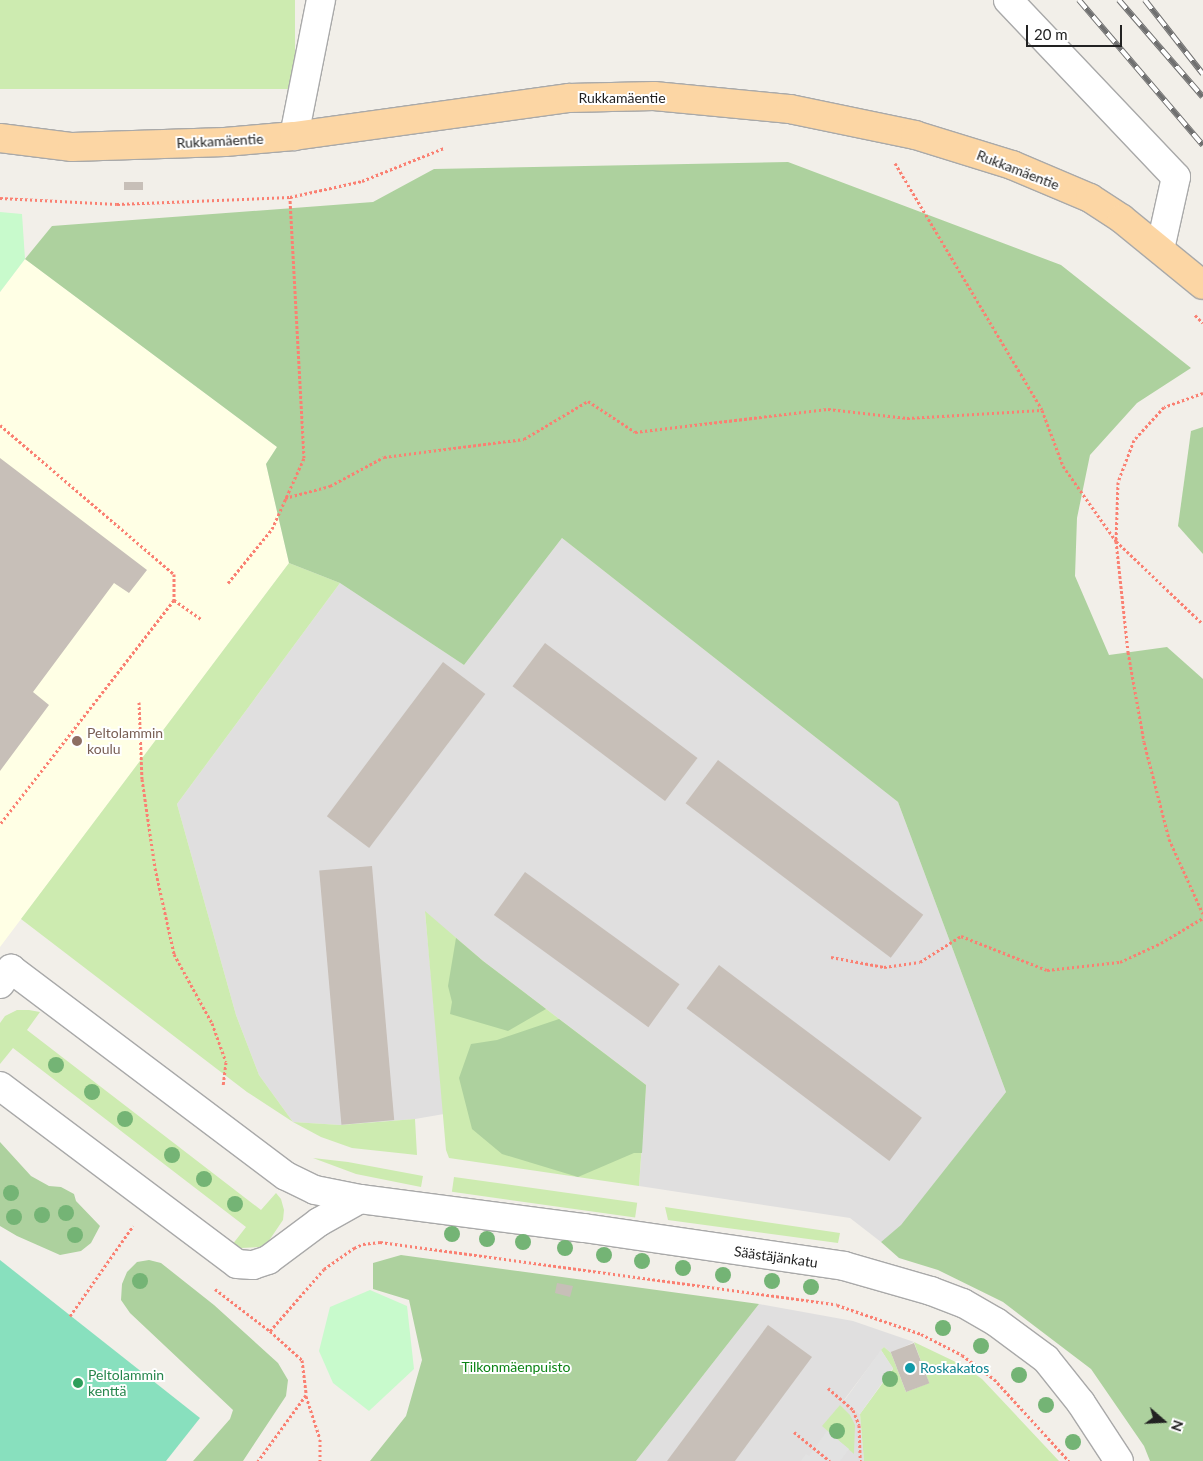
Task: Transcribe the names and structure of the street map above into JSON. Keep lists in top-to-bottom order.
{
  "streets": {
    "main road": ["Rukkamäentie"],
    "street": ["Säästäjänkatu"]
  },
  "parks": ["Tilkonmäenpuisto"],
  "places": ["Peltolammin koulu", "Roskakatos", "Peltolammin kenttä"],
  "scale_bar": "20 m",
  "north": "right"
}
